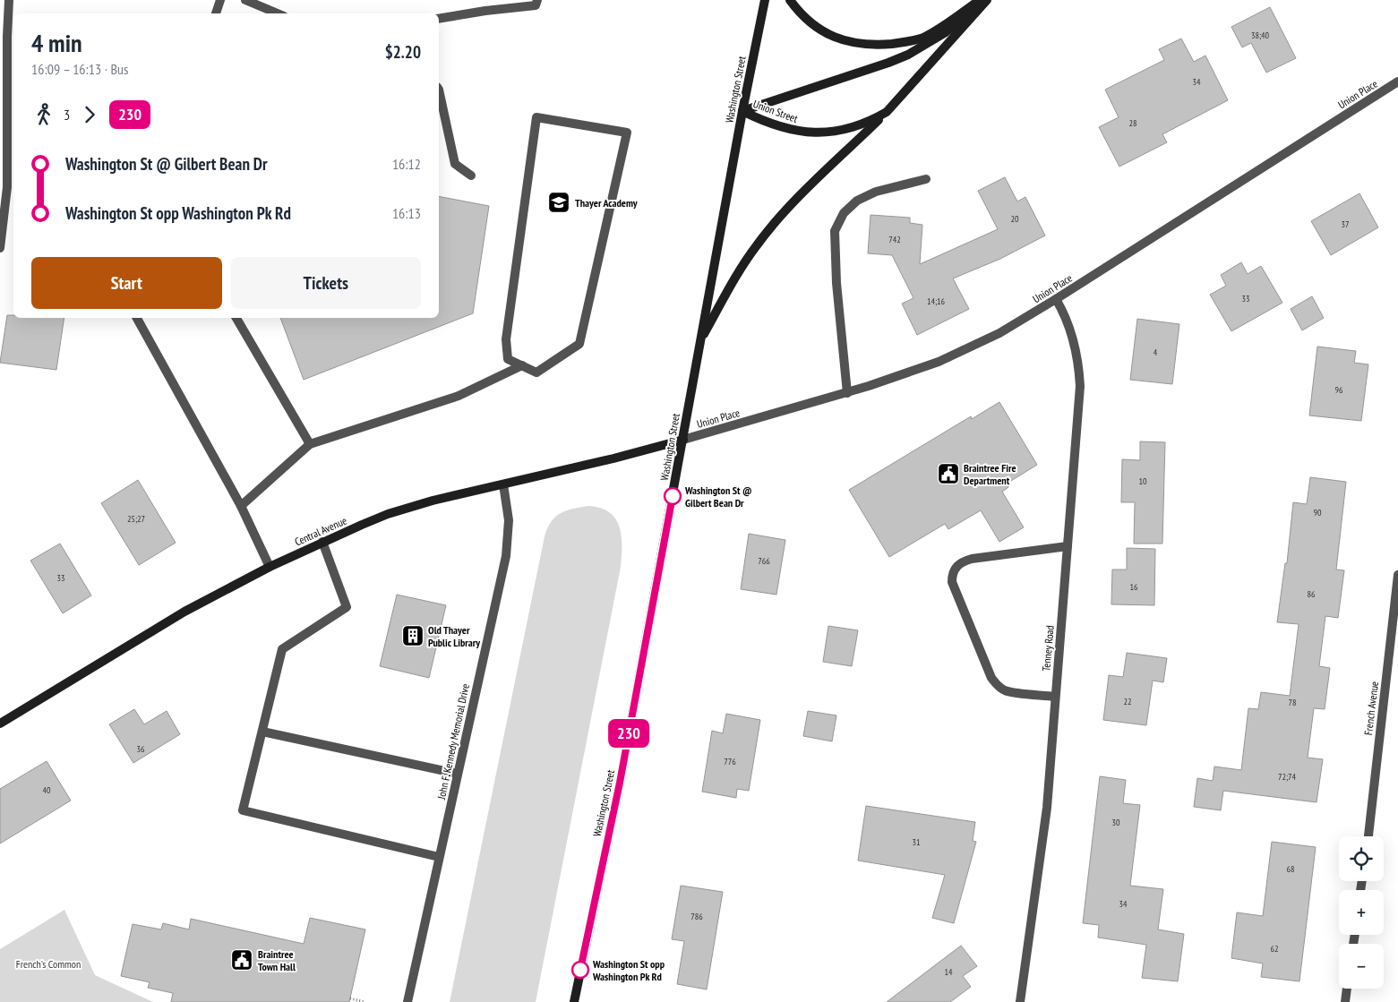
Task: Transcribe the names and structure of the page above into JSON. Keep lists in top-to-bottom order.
{
  "streets": {
    "main road": ["Washington Street", "Union Street", "Central Avenue"],
    "street": [
      "Union Place",
      "Tenney Road",
      "French Avenue",
      "John F. Kennedy Memorial Drive"
    ]
  },
  "crossings": [
    ["Washington Street", "Union Place"],
    ["Washington Street", "Union Street"],
    ["Washington Street", "Central Avenue"],
    ["Union Place", "Central Avenue"],
    ["Union Place", "Tenney Road"],
    ["Central Avenue", "John F. Kennedy Memorial Drive"]
  ],
  "parks": ["French's Common"],
  "places": {
    "school or university": ["Thayer Academy"],
    "public building": ["Braintree Fire Department", "Braintree Town Hall"],
    "other": ["Washington St @ Gilbert Bean Dr", "Washington St opp Washington Pk Rd"],
    "building": ["Old Thayer Public Library"]
  },
  "lines": ["bus line 230"],
  "house_numbers": [
    "38;40",
    "34",
    "28",
    "20",
    "37",
    "742",
    "33",
    "14;16",
    "4",
    "96",
    "10",
    "90",
    "25;27",
    "766",
    "33",
    "16",
    "86",
    "22",
    "78",
    "36",
    "776",
    "72;74",
    "40",
    "30",
    "31",
    "68",
    "34",
    "786",
    "62",
    "14"
  ],
  "page": {
    "on_map": "230",
    "heading": ["4 min", "16:09 – 16:13 · Bus", "$2.20"],
    "legs": ["3", "230"],
    "list": [
      {
        "name": "Washington St @ Gilbert Bean Dr",
        "value": "16:12"
      },
      {
        "name": "Washington St opp Washington Pk Rd",
        "value": "16:13"
      }
    ],
    "buttons": ["Start", "Tickets"],
    "map_buttons": ["+", "−"]
  }
}
